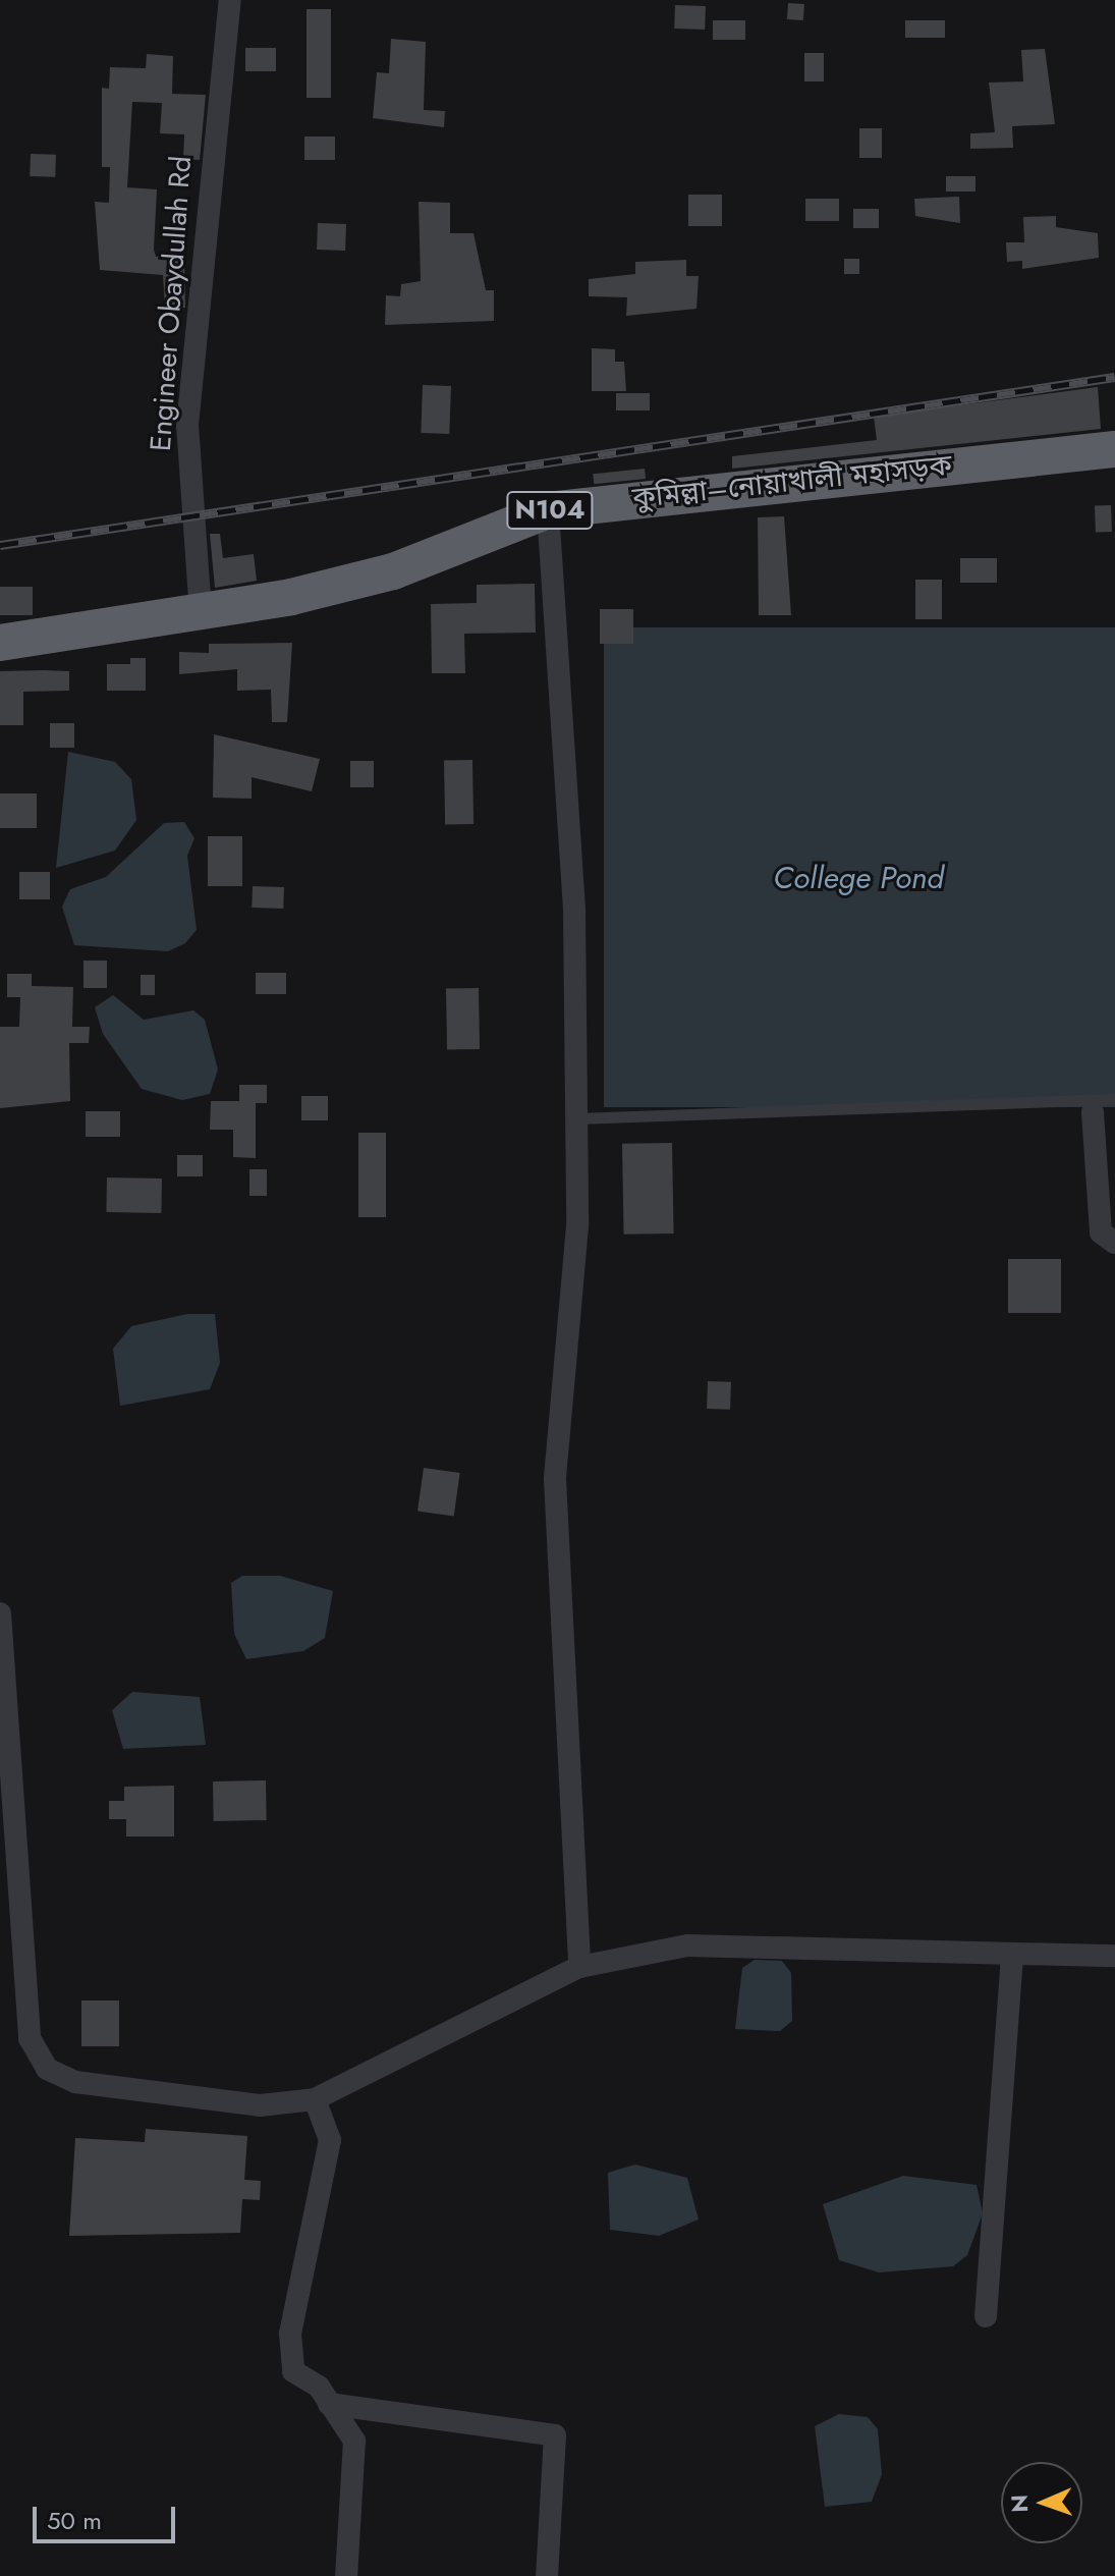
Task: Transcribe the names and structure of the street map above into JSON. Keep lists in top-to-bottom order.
{
  "streets": {
    "highway": ["কুমিল্লা–নোয়াখালী মহাসড়ক", "N104"],
    "street": ["Engineer Obaydullah Rd"]
  },
  "crossings": [
    ["Engineer Obaydullah Rd", "কুমিল্লা–নোয়াখালী মহাসড়ক"]
  ],
  "water": ["College Pond"],
  "scale_bar": "50 m",
  "north": "left"
}
